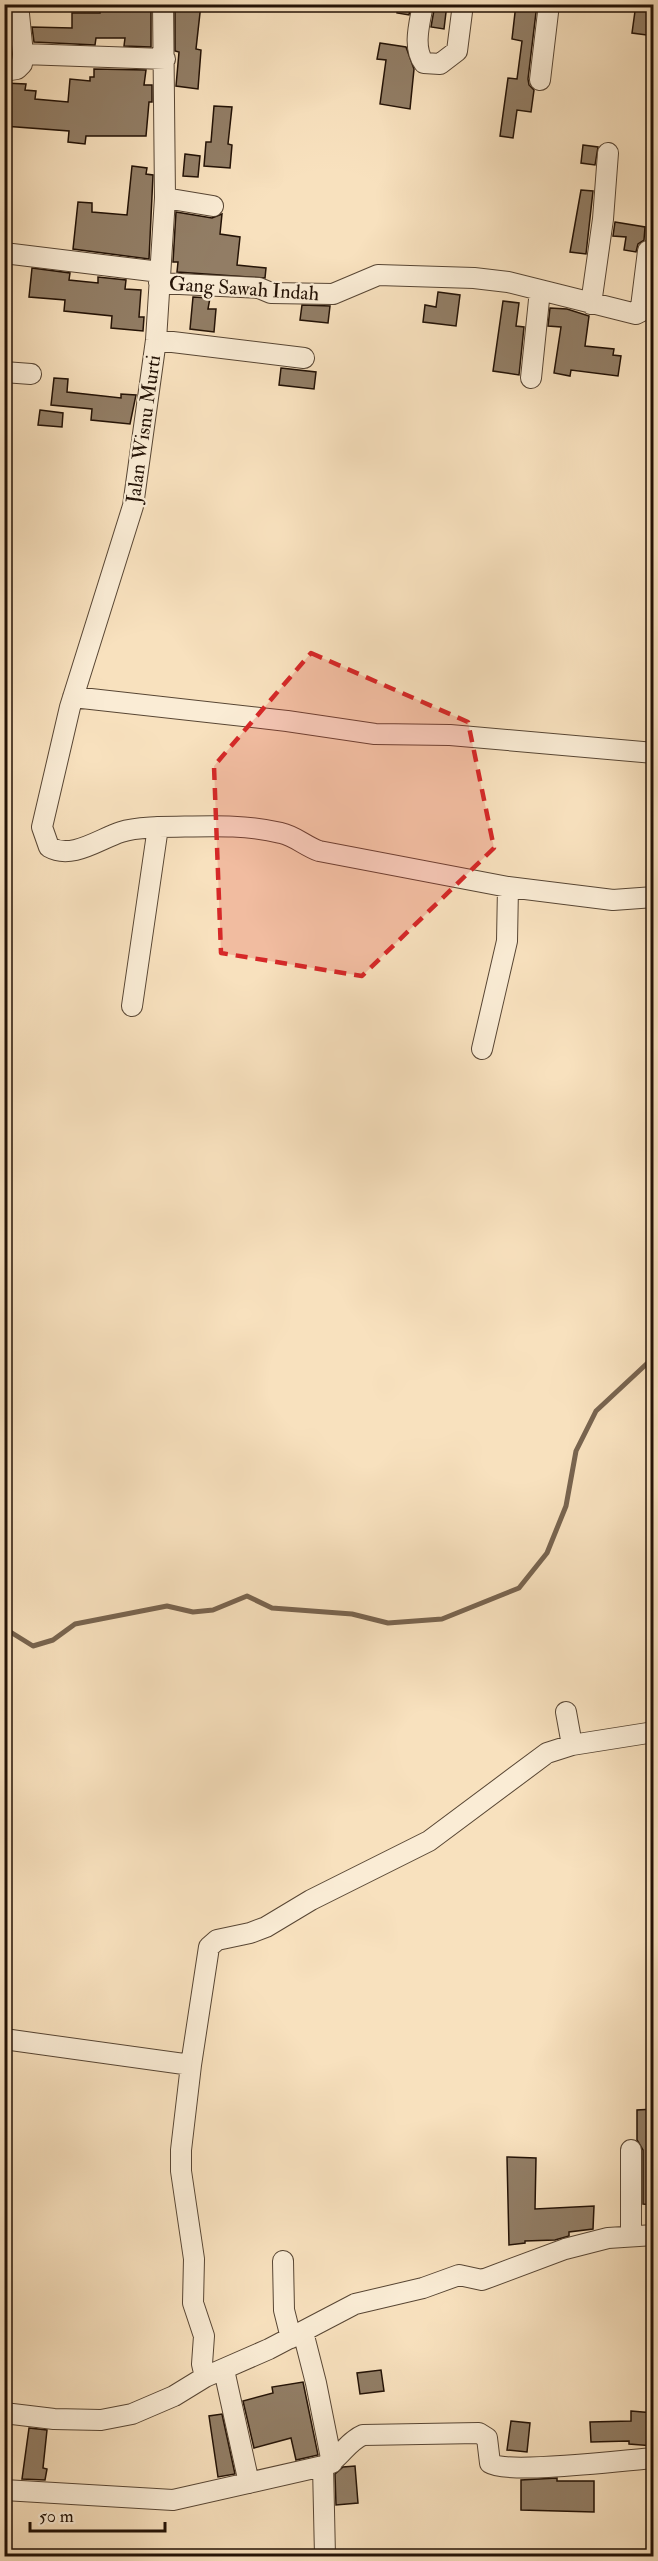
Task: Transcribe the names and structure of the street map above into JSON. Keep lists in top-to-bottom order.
{
  "streets": {
    "street": ["Gang Sawah Indah", "Jalan Wisnu Murti"]
  },
  "crossings": [
    ["Gang Sawah Indah", "Jalan Wisnu Murti"]
  ],
  "scale_bar": "50 m"
}
